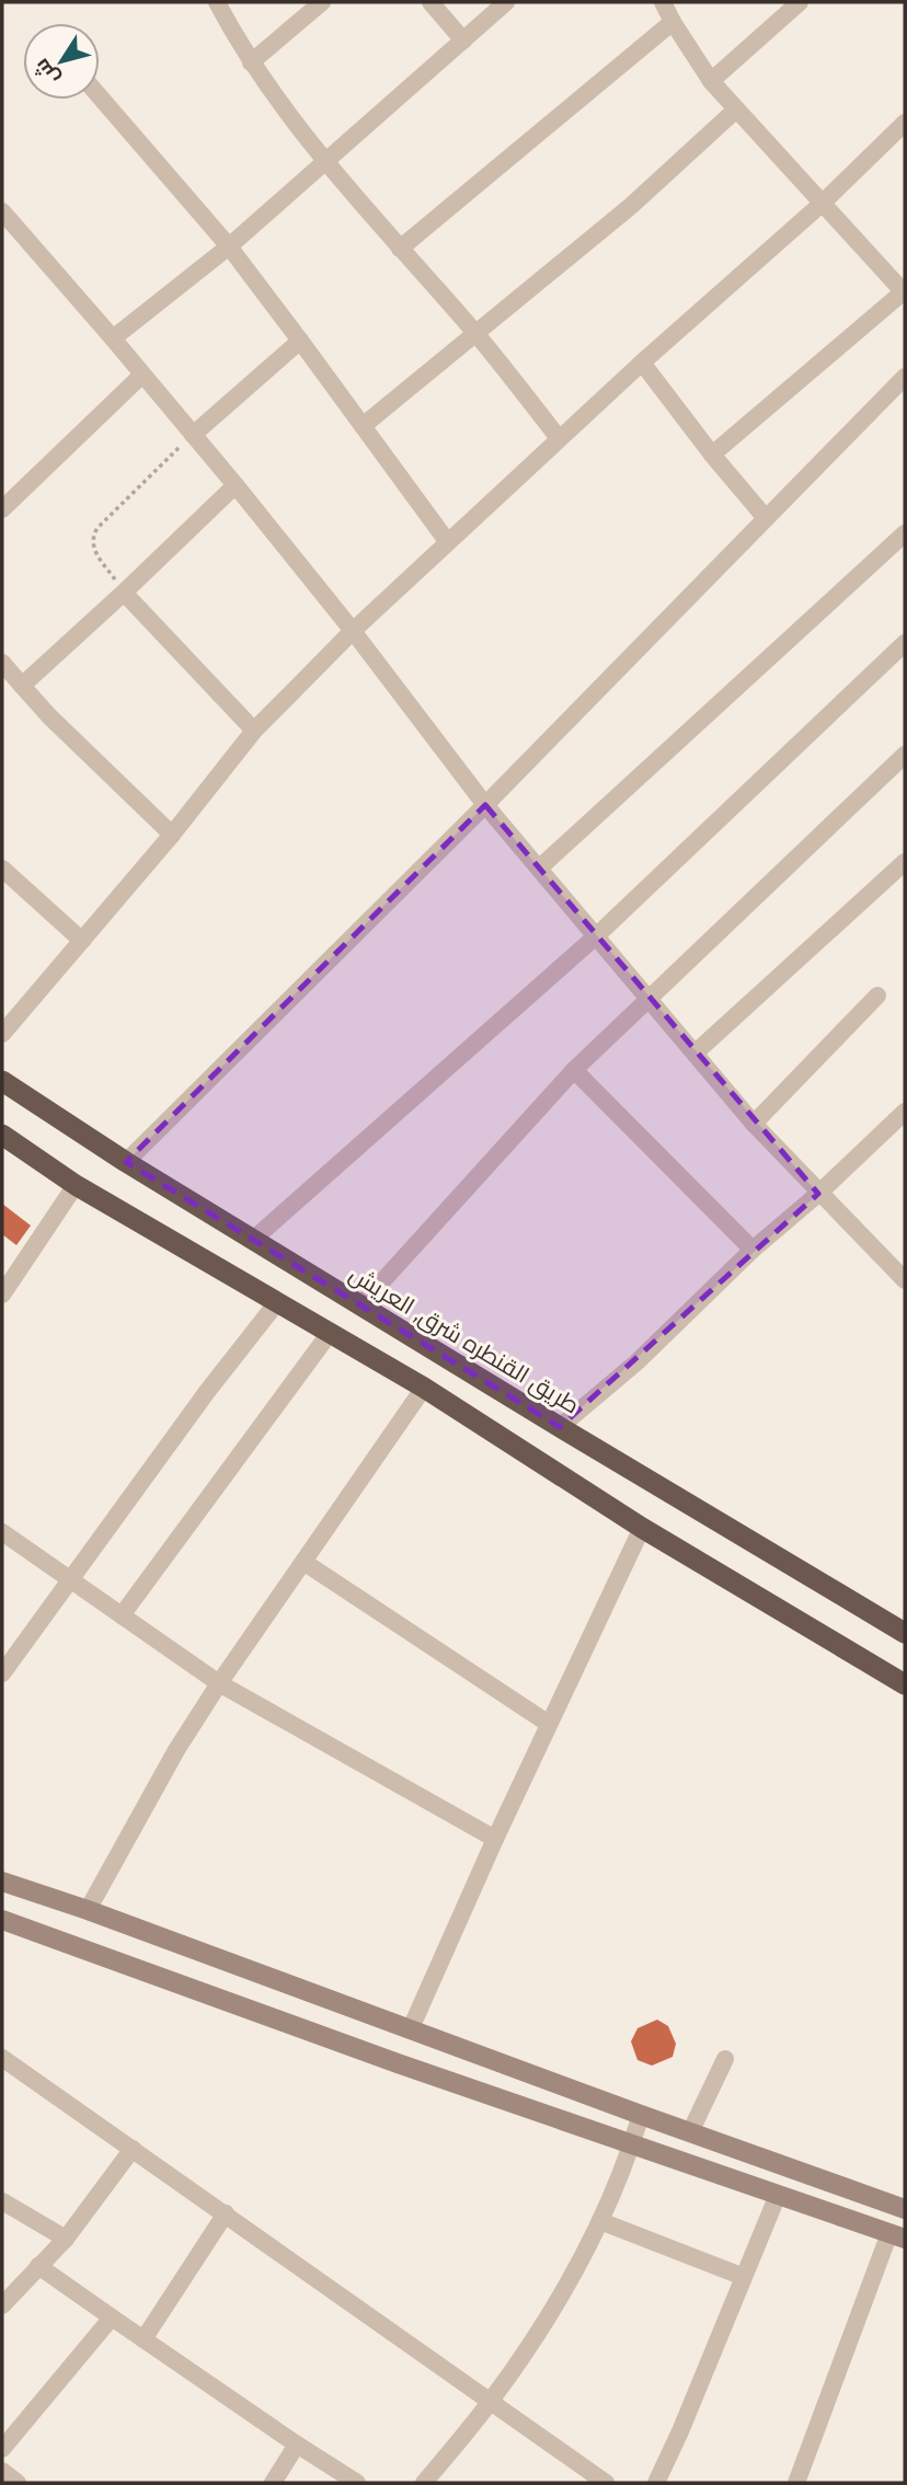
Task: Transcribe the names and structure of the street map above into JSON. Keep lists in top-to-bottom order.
{
  "streets": {
    "highway": ["طريق القنطره شرق, العريش"]
  },
  "north": "bottom left"
}
